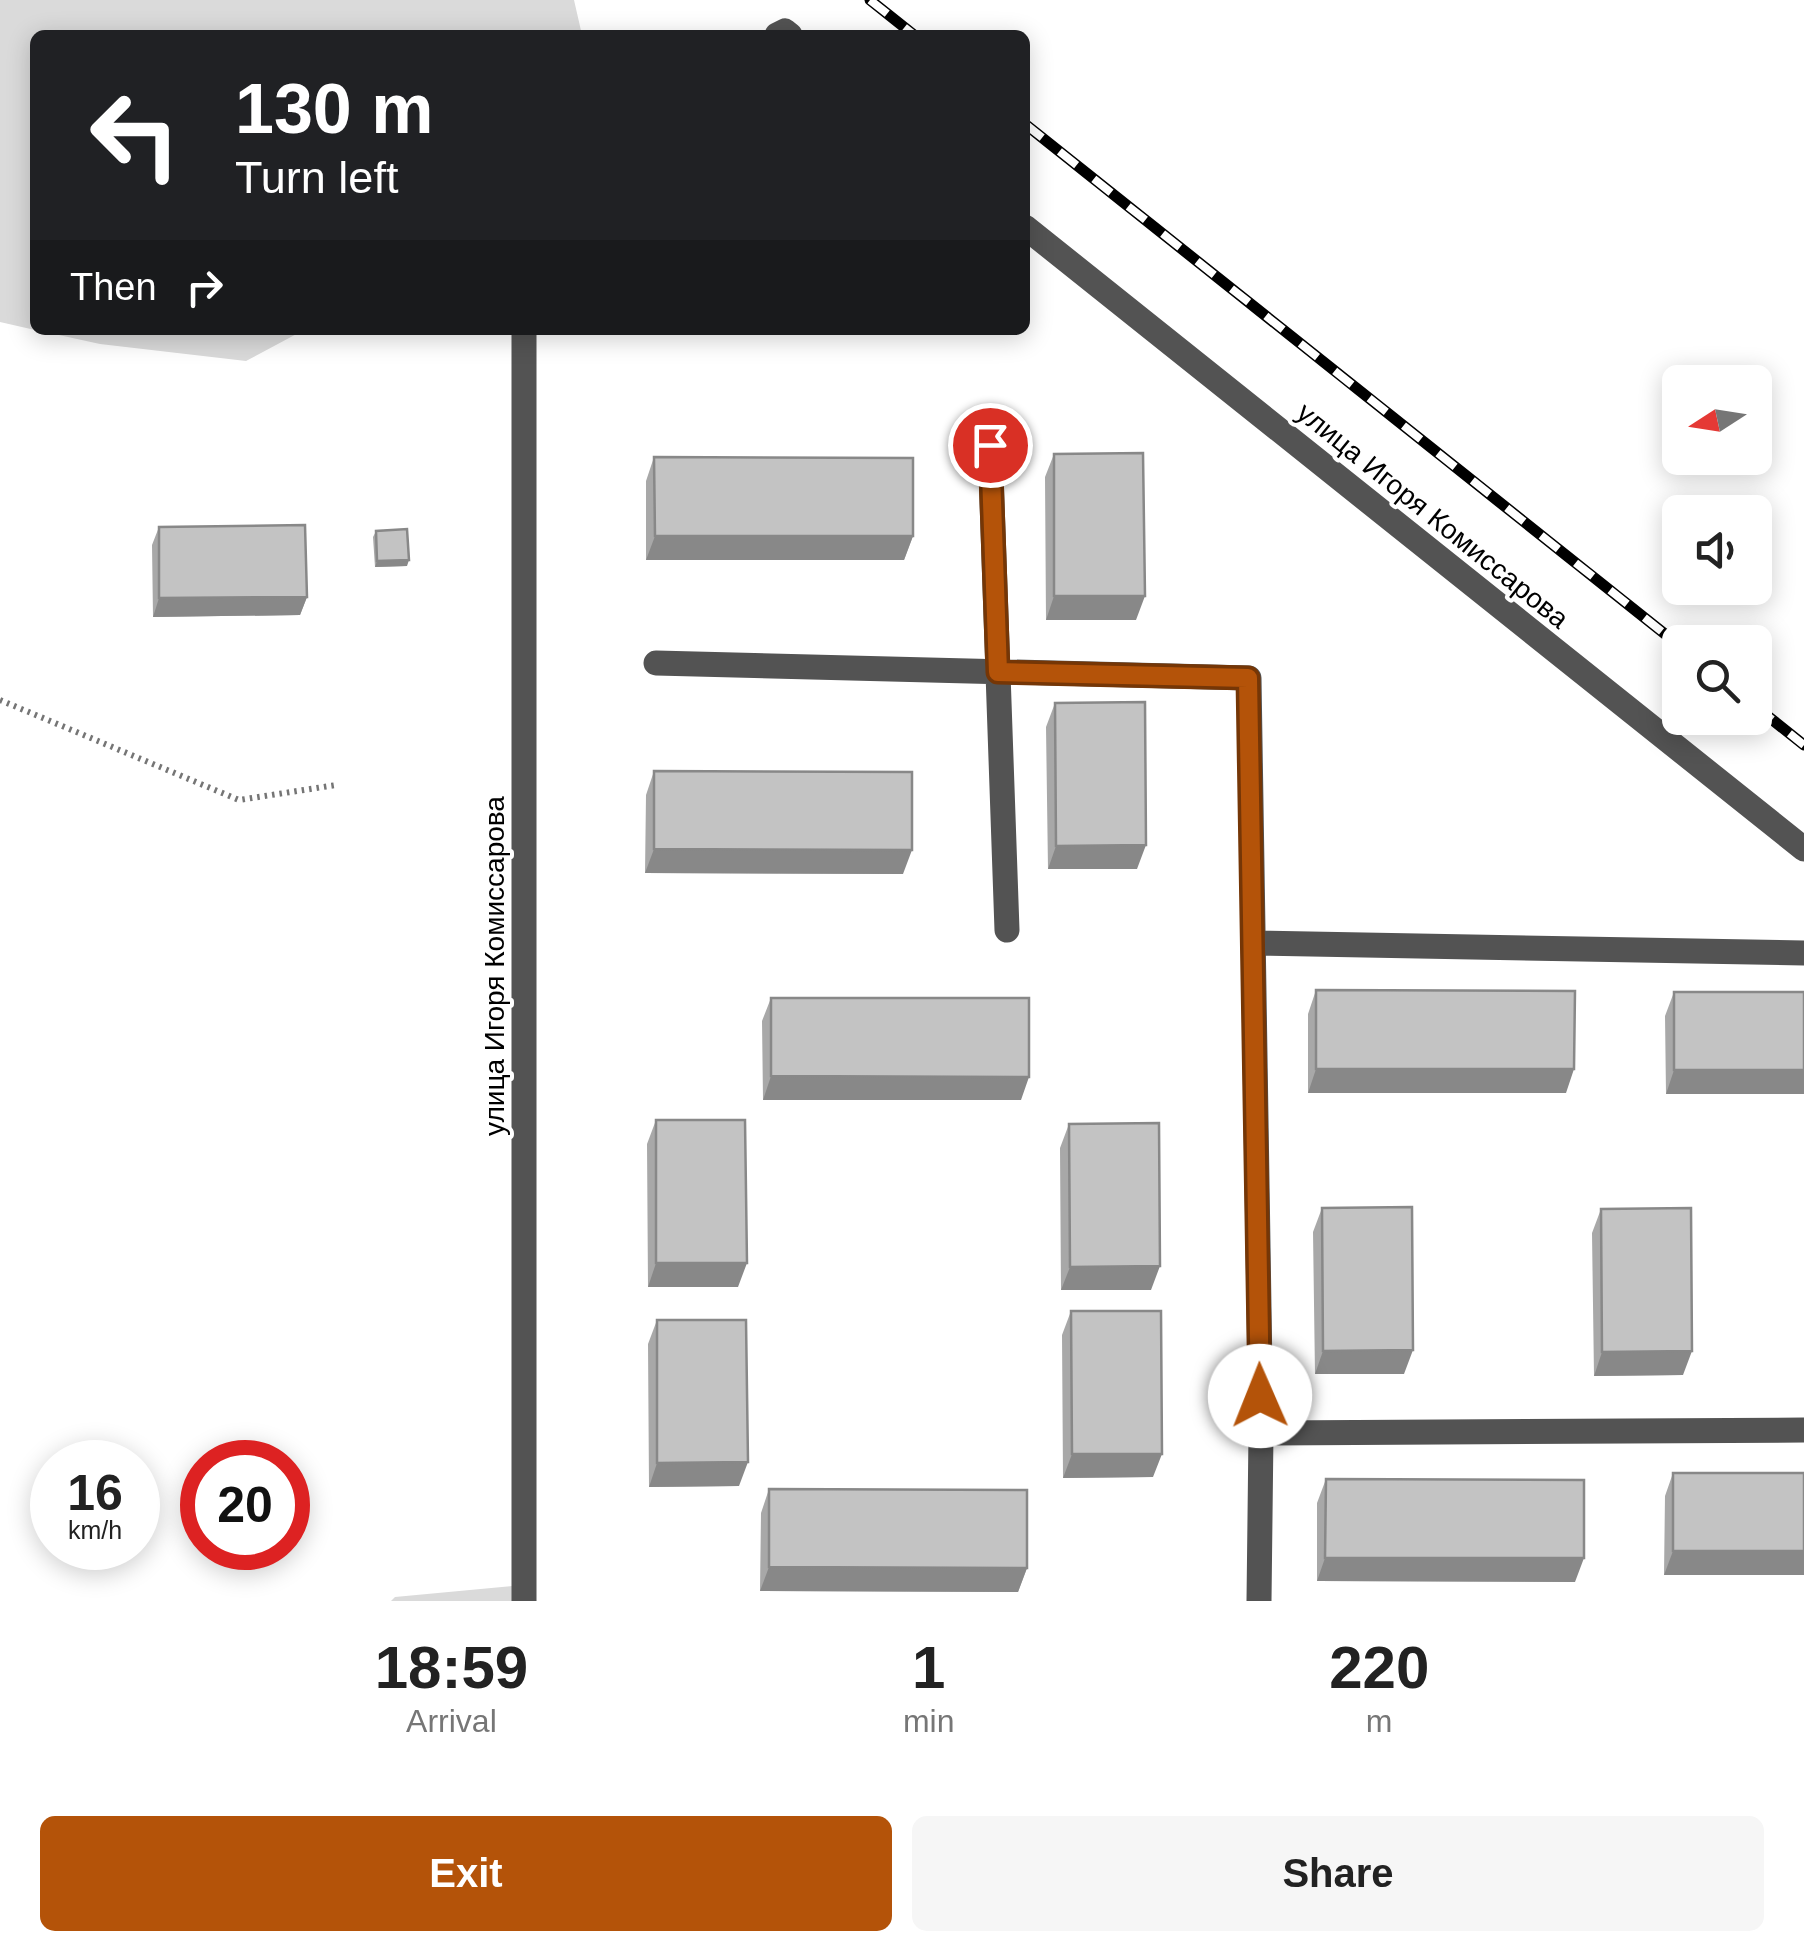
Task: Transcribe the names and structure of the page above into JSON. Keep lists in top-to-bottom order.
{
  "streets": {
    "street": ["улица Игоря Комиссарова"]
  },
  "north": "left",
  "page": {
    "turn": ["130 m", "Turn left"],
    "then": "Then",
    "speed": "16 km/h",
    "limit": "20",
    "eta": [
      "18:59",
      "Arrival",
      "1",
      "min",
      "220",
      "m"
    ],
    "buttons": ["Exit", "Share"]
  }
}
